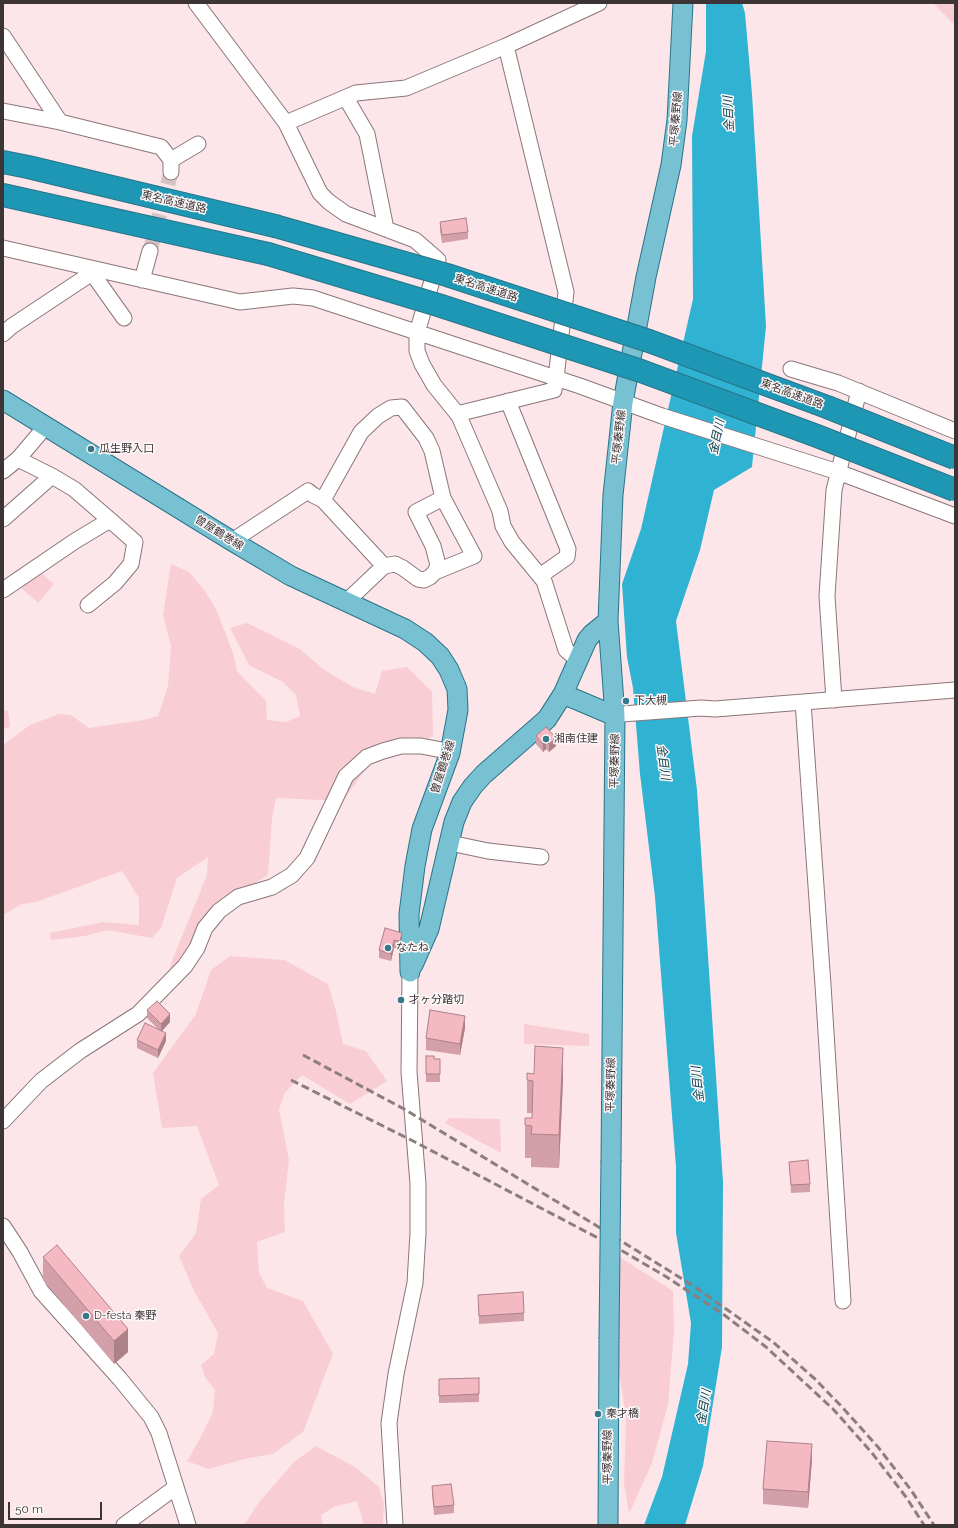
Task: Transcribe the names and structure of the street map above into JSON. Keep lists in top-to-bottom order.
{
  "streets": {
    "highway": ["東名高速道路"],
    "main road": ["平塚秦野線", "曽屋鶴巻線"]
  },
  "water": ["金目川"],
  "places": [
    "瓜生野入口",
    "下大槻",
    "湘南住建",
    "なたね",
    "才ヶ分踏切",
    "D-festa 秦野",
    "秦才橋"
  ],
  "scale_bar": "50 m"
}
